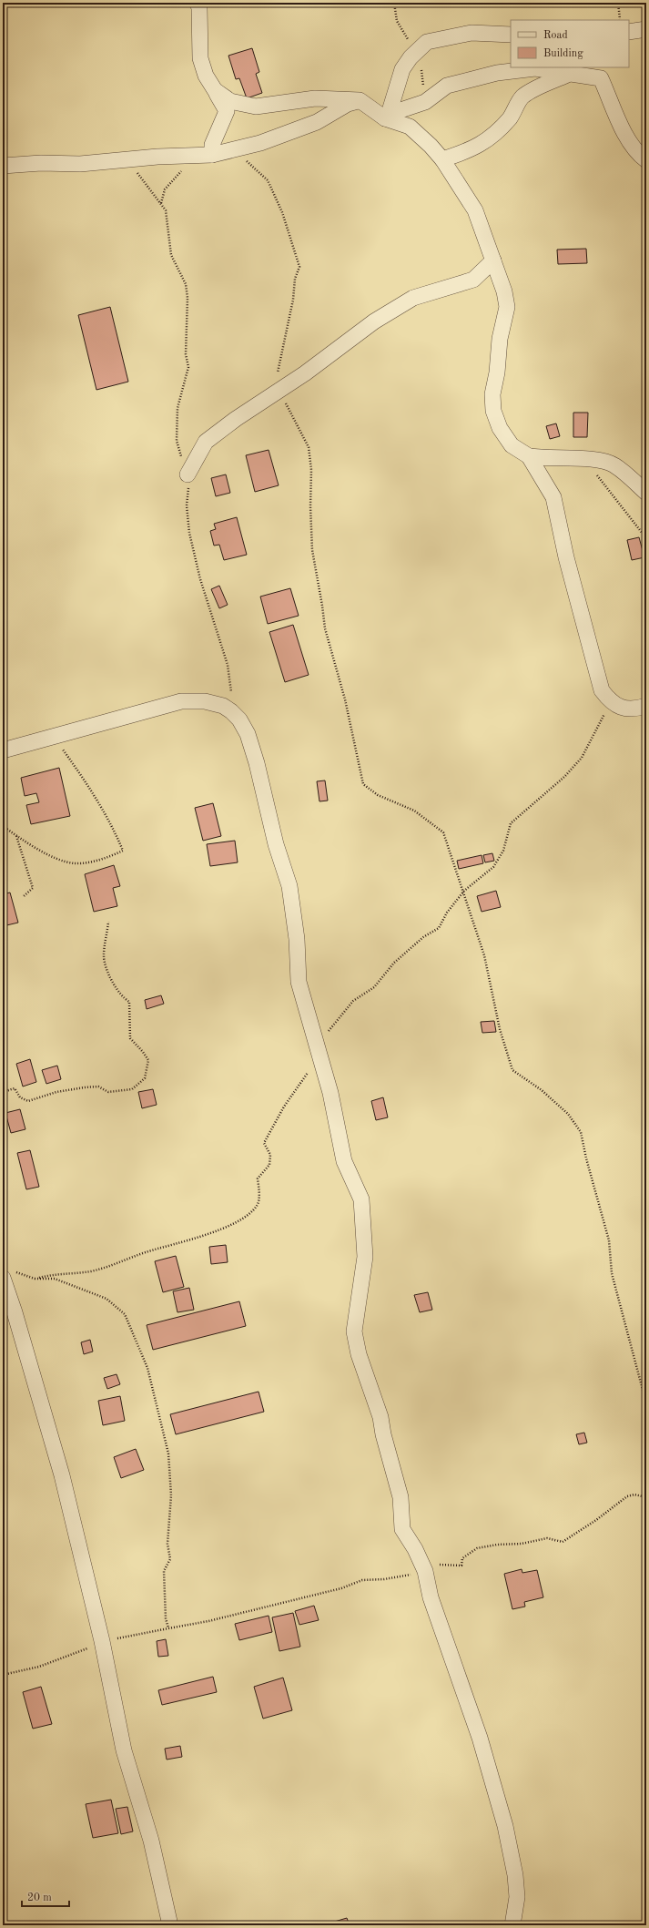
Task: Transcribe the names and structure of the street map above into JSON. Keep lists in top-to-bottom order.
{
  "legend": ["Road", "Building"],
  "scale_bar": "20 m"
}
